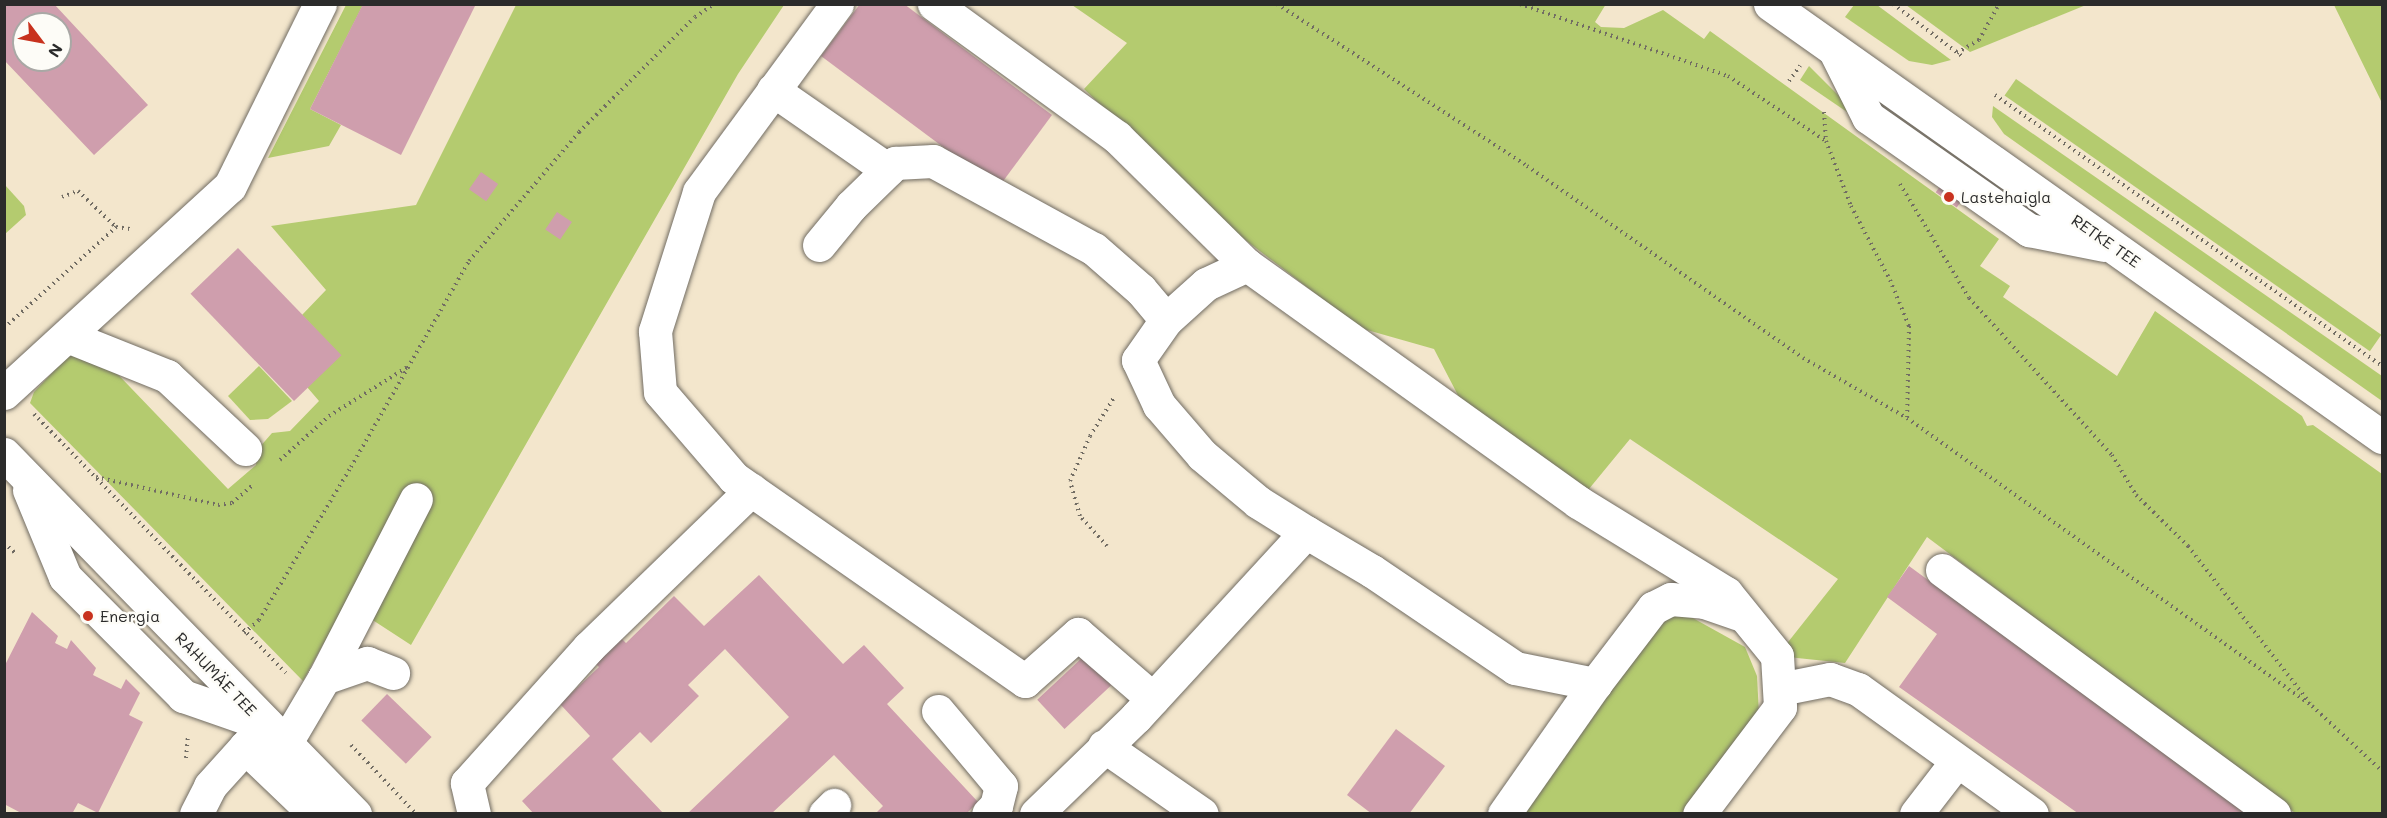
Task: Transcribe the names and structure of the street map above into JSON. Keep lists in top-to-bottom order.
{
  "streets": {
    "street": ["RETKE TEE", "RAHUMÄE TEE"]
  },
  "places": ["Lastehaigla", "Energia"],
  "north": "bottom right"
}
